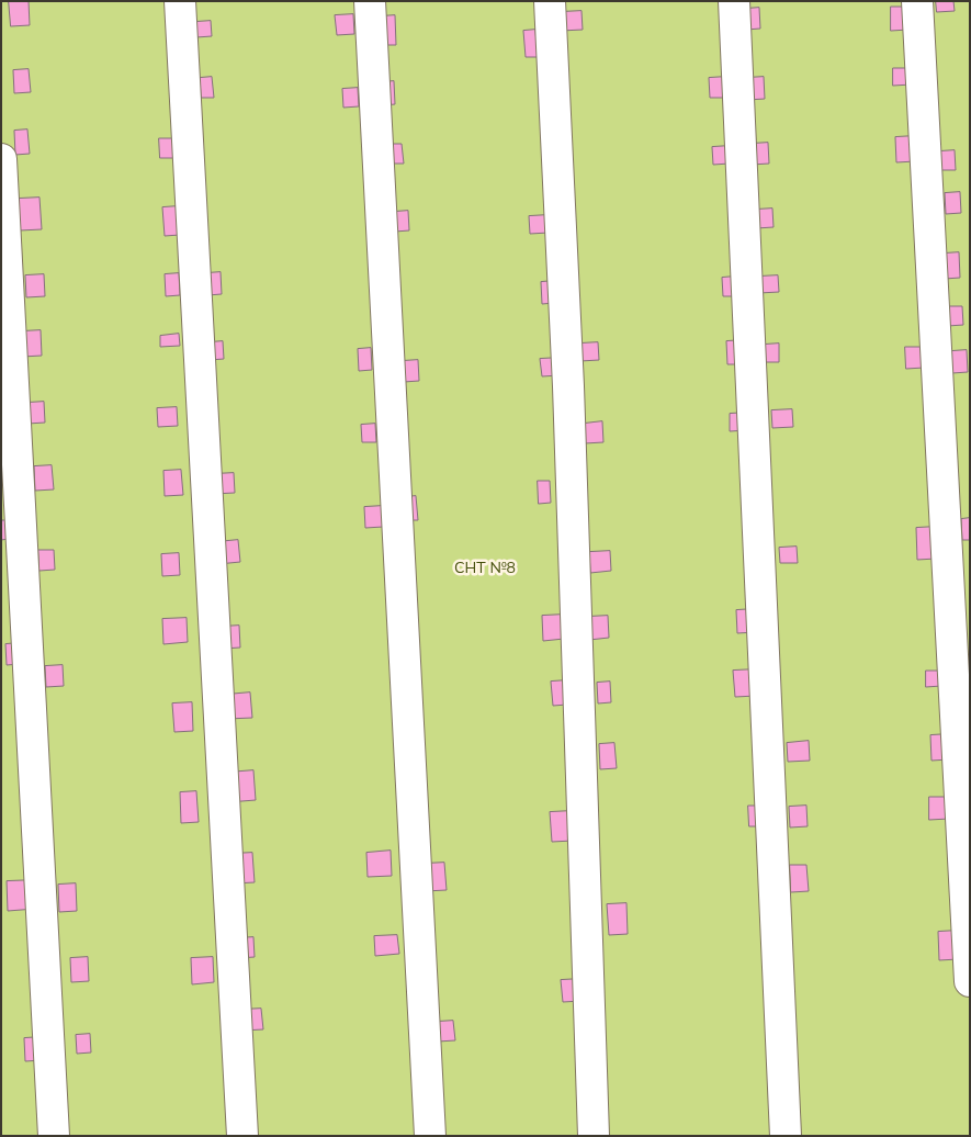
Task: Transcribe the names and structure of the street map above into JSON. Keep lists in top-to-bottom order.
{
  "parks": ["СНТ №8"]
}
